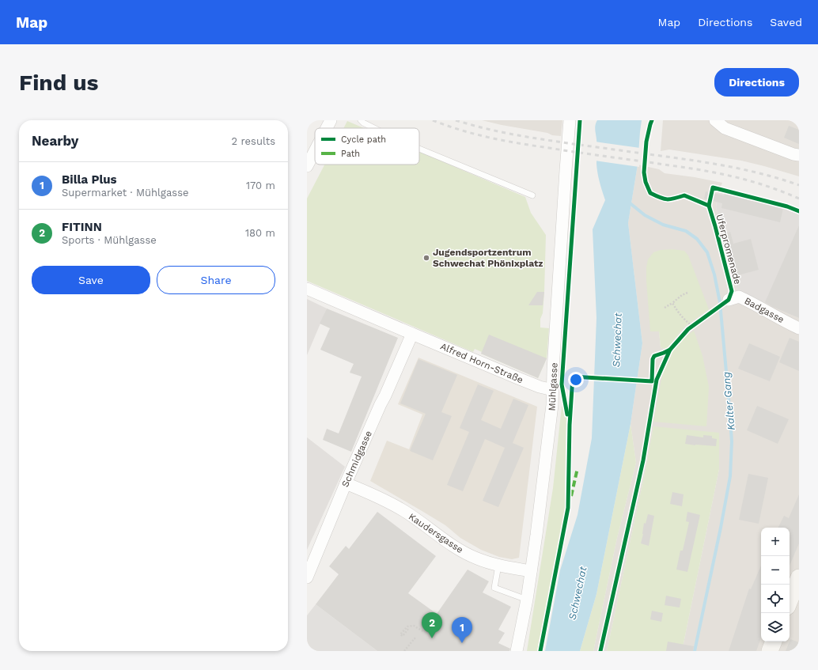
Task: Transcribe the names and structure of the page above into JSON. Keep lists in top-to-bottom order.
{
  "streets": {
    "street": [
      "Badgasse",
      "Alfred Horn-Straße",
      "Mühlgasse",
      "Schmidgasse",
      "Kaudersgasse"
    ],
    "cycle path": ["Uferpromenade"]
  },
  "crossings": [
    ["Alfred Horn-Straße", "Mühlgasse"],
    ["Alfred Horn-Straße", "Schmidgasse"],
    ["Mühlgasse", "Kaudersgasse"],
    ["Schmidgasse", "Kaudersgasse"]
  ],
  "water": ["Schwechat", "Kalter Gang"],
  "places": ["Jugendsportzentrum Schwechat Phönixplatz"],
  "legend": ["Cycle path", "Path"],
  "page": {
    "header": "Map",
    "nav": ["Map", "Directions", "Saved"],
    "buttons": [
      "Directions",
      ["Save", "Share"]
    ],
    "title": "Find us",
    "heading": ["Nearby", "2 results"],
    "list": [
      {
        "mark": "1",
        "name": "Billa Plus",
        "note": "Supermarket · Mühlgasse",
        "value": "170 m"
      },
      {
        "mark": "2",
        "name": "FITINN",
        "note": "Sports · Mühlgasse",
        "value": "180 m"
      }
    ],
    "map_buttons": ["+", "−"],
    "pins": ["2", "1"]
  }
}
